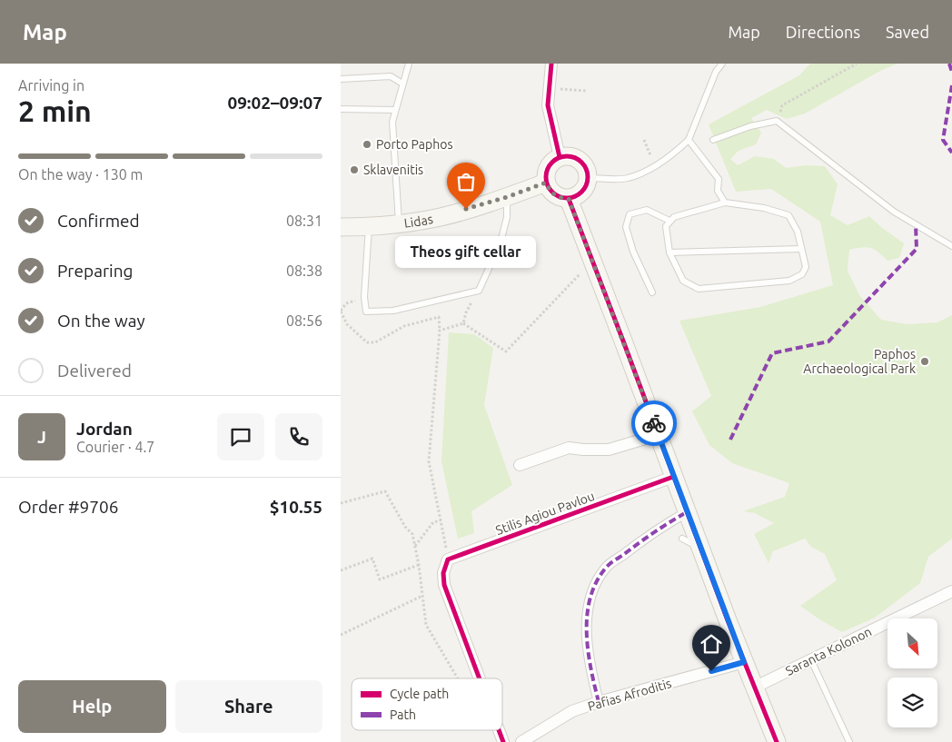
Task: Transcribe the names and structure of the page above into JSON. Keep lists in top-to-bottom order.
{
  "streets": {
    "main road": ["Lidas"],
    "street": ["Stilis Agiou Pavlou", "Saranta Kolonon", "Pafias Afroditis"]
  },
  "places": [
    "Porto Paphos",
    "Sklavenitis",
    "Theos gift cellar",
    "Paphos Archaeological Park"
  ],
  "legend": ["Cycle path", "Path"],
  "north": "bottom right",
  "page": {
    "header": "Map",
    "nav": ["Map", "Directions", "Saved"],
    "heading": ["2 min", "Arriving in", "09:02–09:07"],
    "panel": [
      "Jordan",
      "Courier · 4.7",
      "Order #9706",
      "$10.55"
    ],
    "bar": "On the way · 130 m",
    "list": [
      ["Confirmed", "08:31"],
      ["Preparing", "08:38"],
      ["On the way", "08:56"],
      "Delivered"
    ],
    "bubble": "Theos gift cellar",
    "round": "J",
    "buttons": ["Help", "Share"]
  }
}
